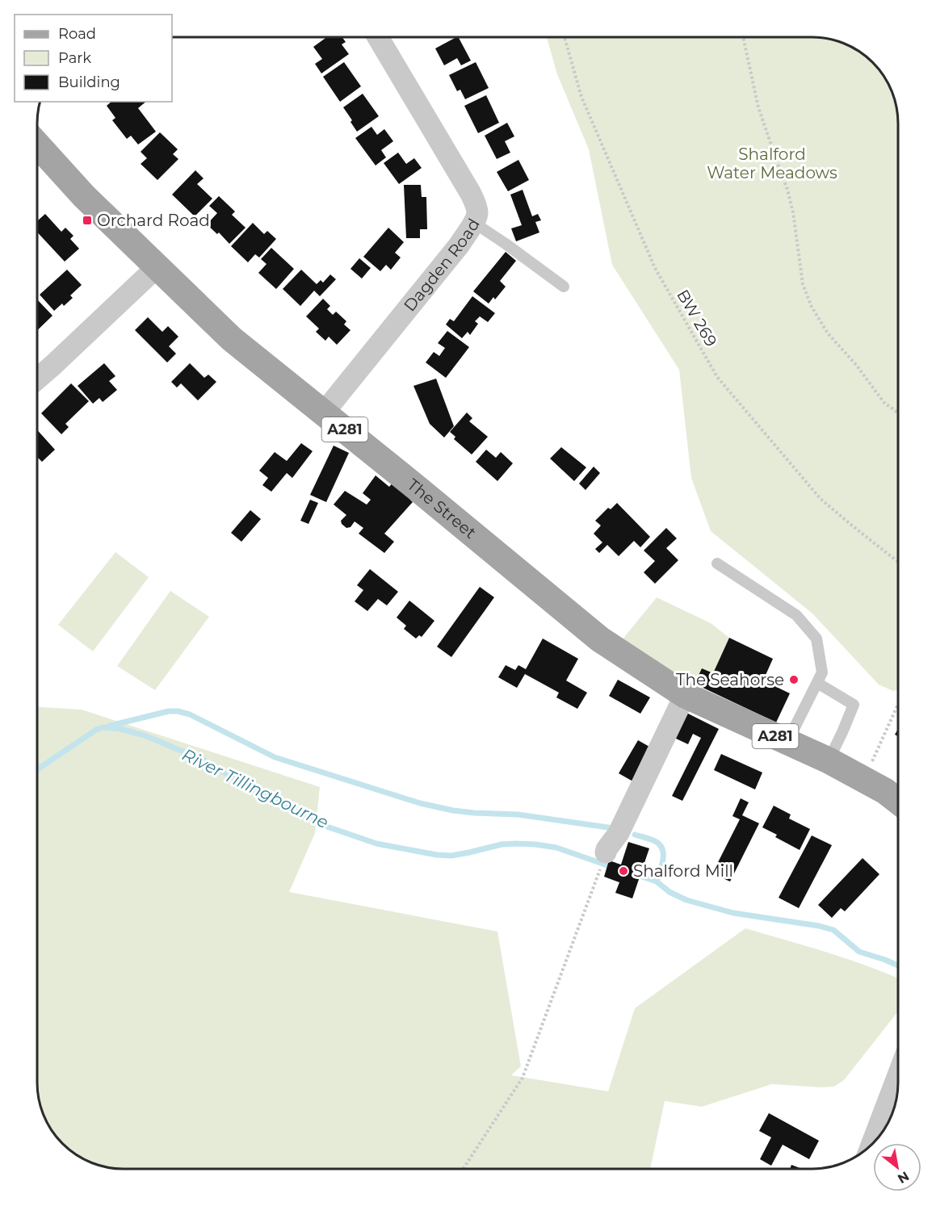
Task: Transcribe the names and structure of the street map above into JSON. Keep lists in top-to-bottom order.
{
  "streets": {
    "main road": ["A281", "The Street"],
    "street": ["Dagden Road"],
    "path": ["BW 269"]
  },
  "crossings": [
    ["Dagden Road", "The Street"]
  ],
  "water": ["River Tillingbourne"],
  "parks": ["Shalford Water Meadows"],
  "places": {
    "transit": ["Orchard Road"],
    "other": ["The Seahorse", "Shalford Mill"]
  },
  "legend": ["Road", "Park", "Building"],
  "north": "bottom right"
}
